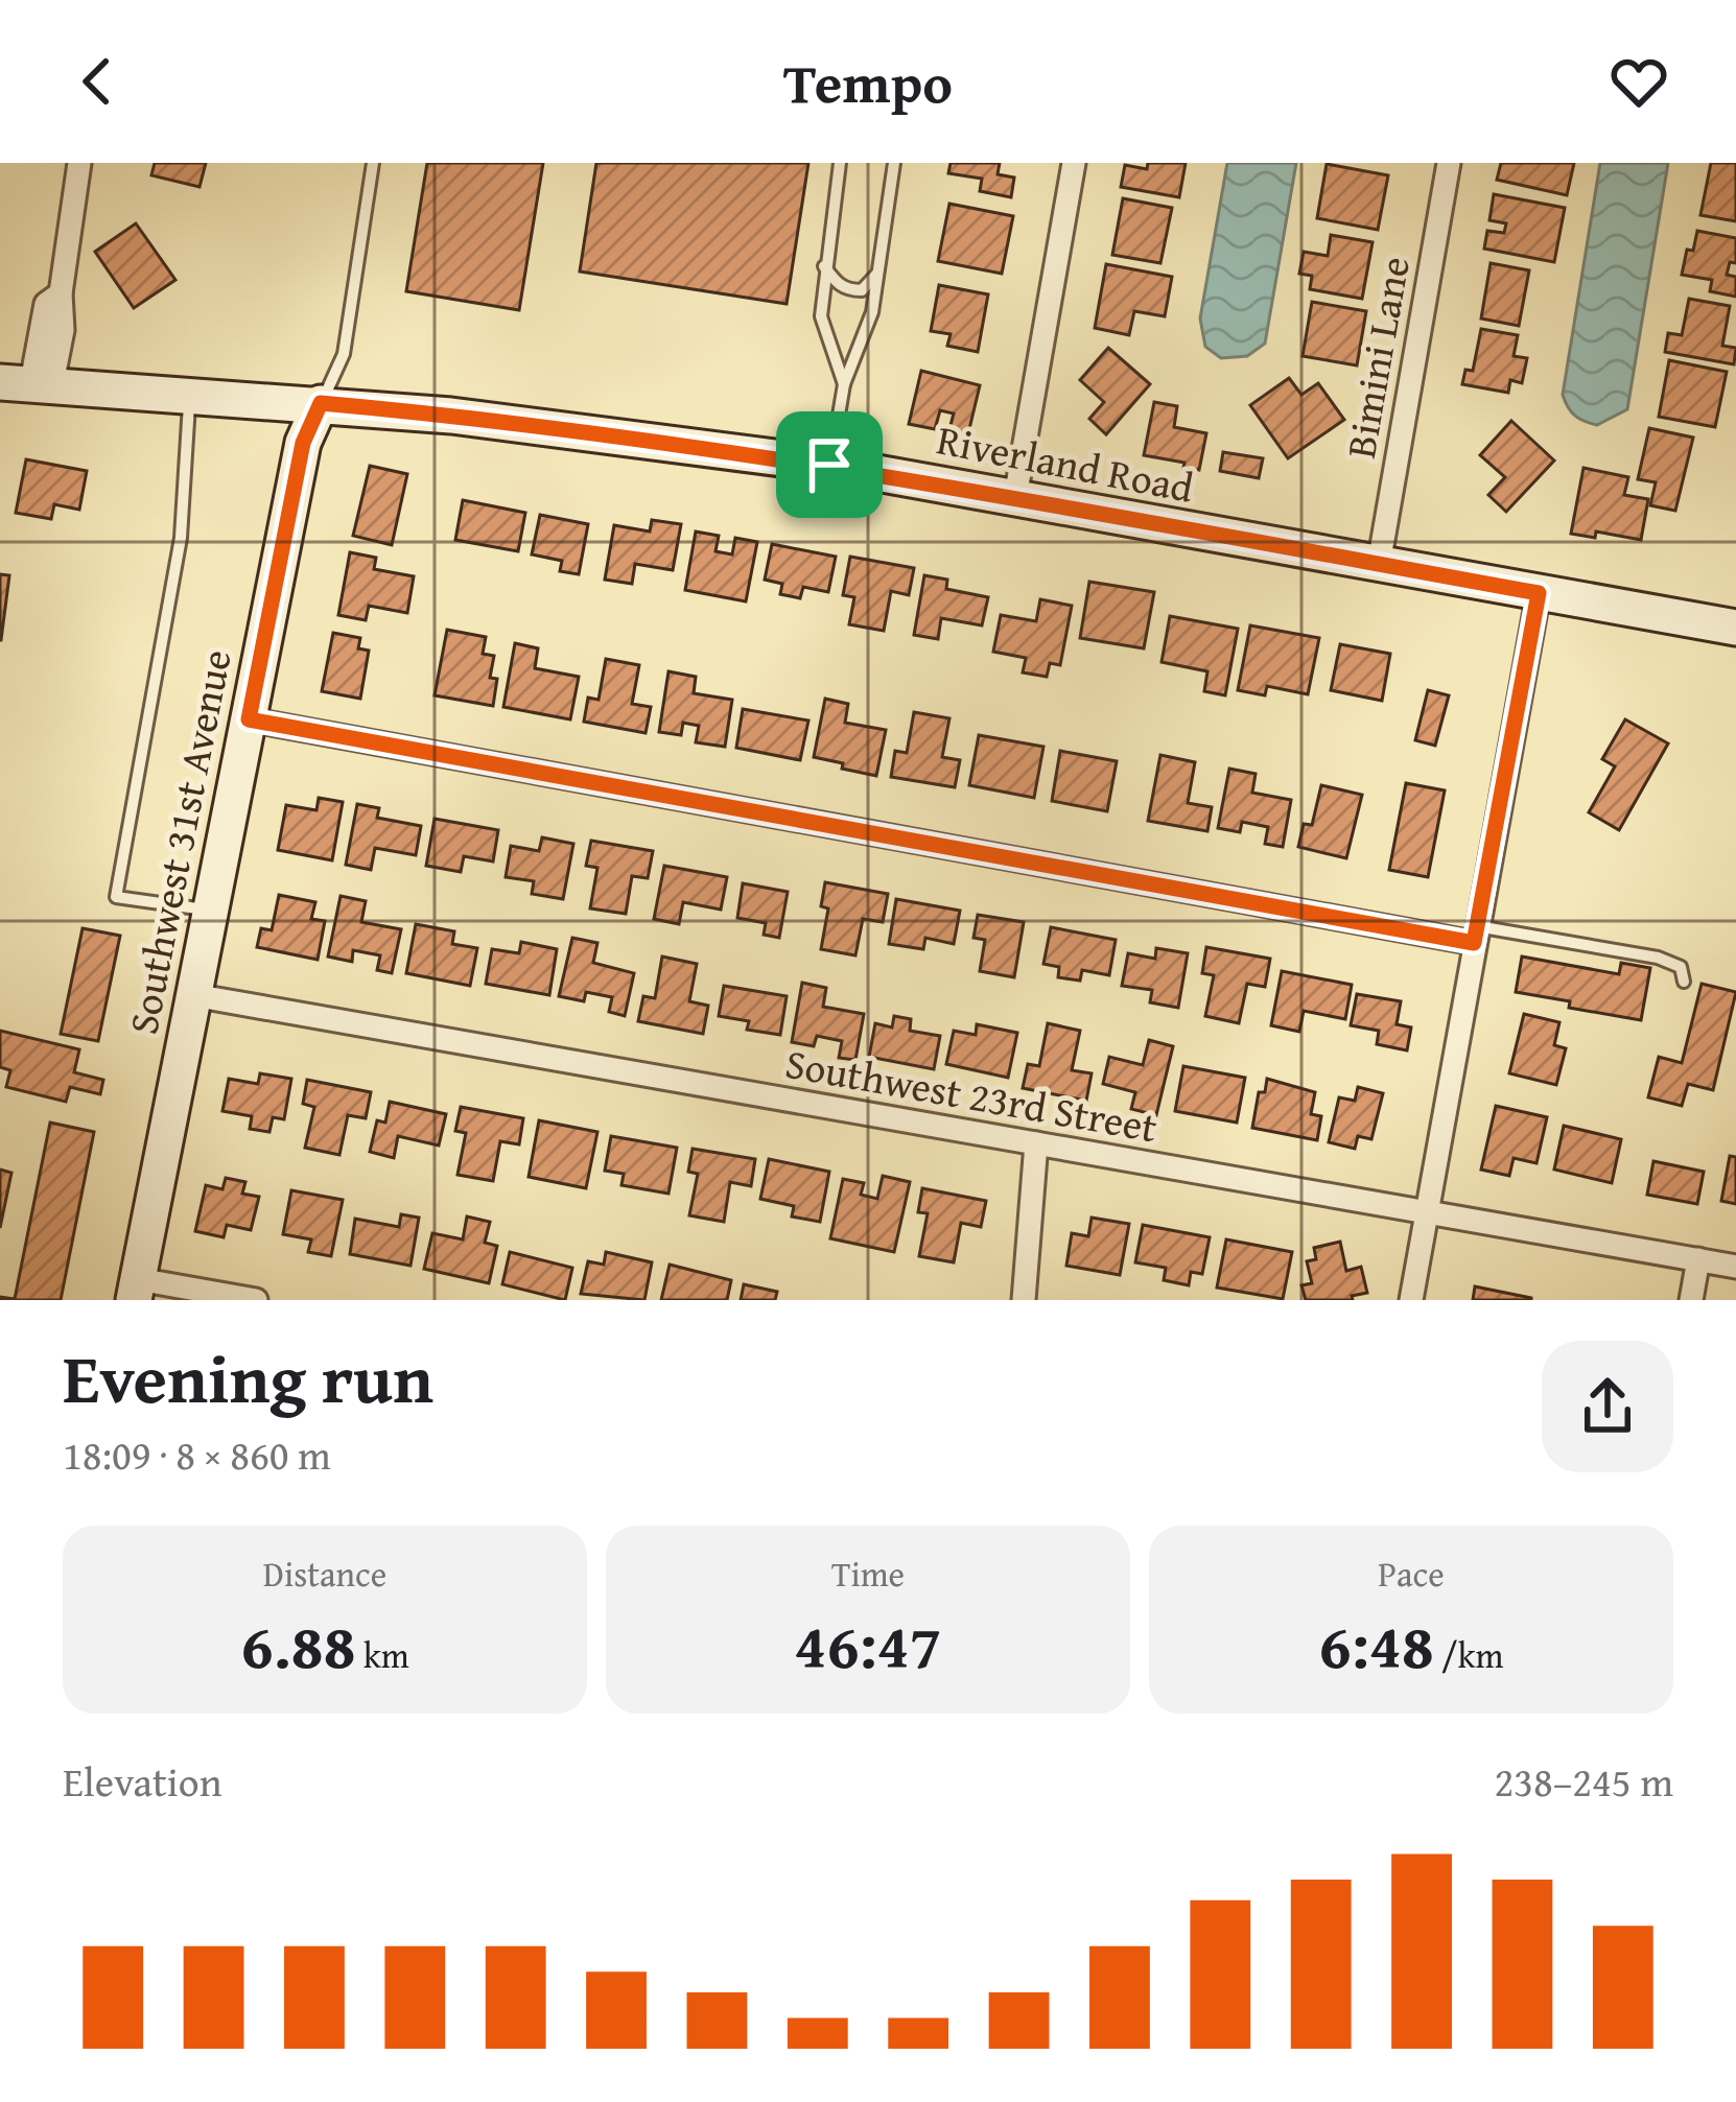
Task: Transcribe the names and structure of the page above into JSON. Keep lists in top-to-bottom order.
{
  "streets": {
    "street": [
      "Bimini Lane",
      "Riverland Road",
      "Southwest 31st Avenue",
      "Southwest 23rd Street"
    ]
  },
  "crossings": [
    ["Bimini Lane", "Riverland Road"],
    ["Riverland Road", "Southwest 31st Avenue"],
    ["Southwest 31st Avenue", "Southwest 23rd Street"]
  ],
  "page": {
    "header": "Tempo",
    "heading": ["Evening run", "18:09 · 8 × 860 m"],
    "stats": [
      ["Distance", "6.88 km"],
      ["Time", "46:47"],
      ["Pace", "6:48 /km"]
    ],
    "chart": ["Elevation", "238–245 m"]
  }
}
